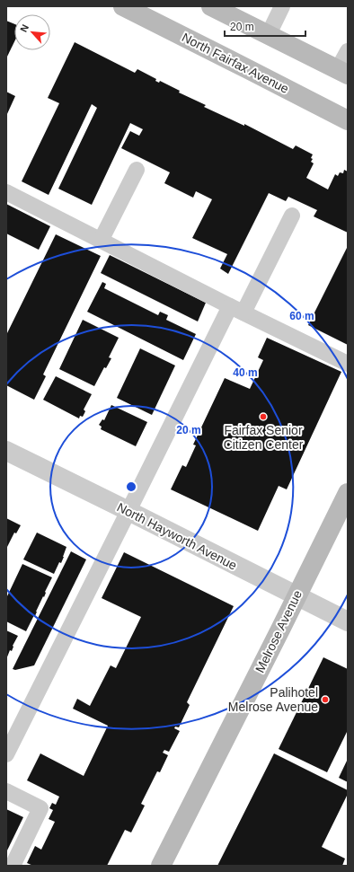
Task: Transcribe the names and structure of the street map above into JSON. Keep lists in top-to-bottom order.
{
  "streets": {
    "main road": ["North Fairfax Avenue", "Melrose Avenue"],
    "street": ["North Hayworth Avenue"]
  },
  "crossings": [
    ["North Hayworth Avenue", "Melrose Avenue"]
  ],
  "places": ["Fairfax Senior Citizen Center", "Palihotel Melrose Avenue"],
  "scale_bar": "20 m",
  "north": "top left",
  "rings": ["60 m", "40 m", "20 m"]
}
